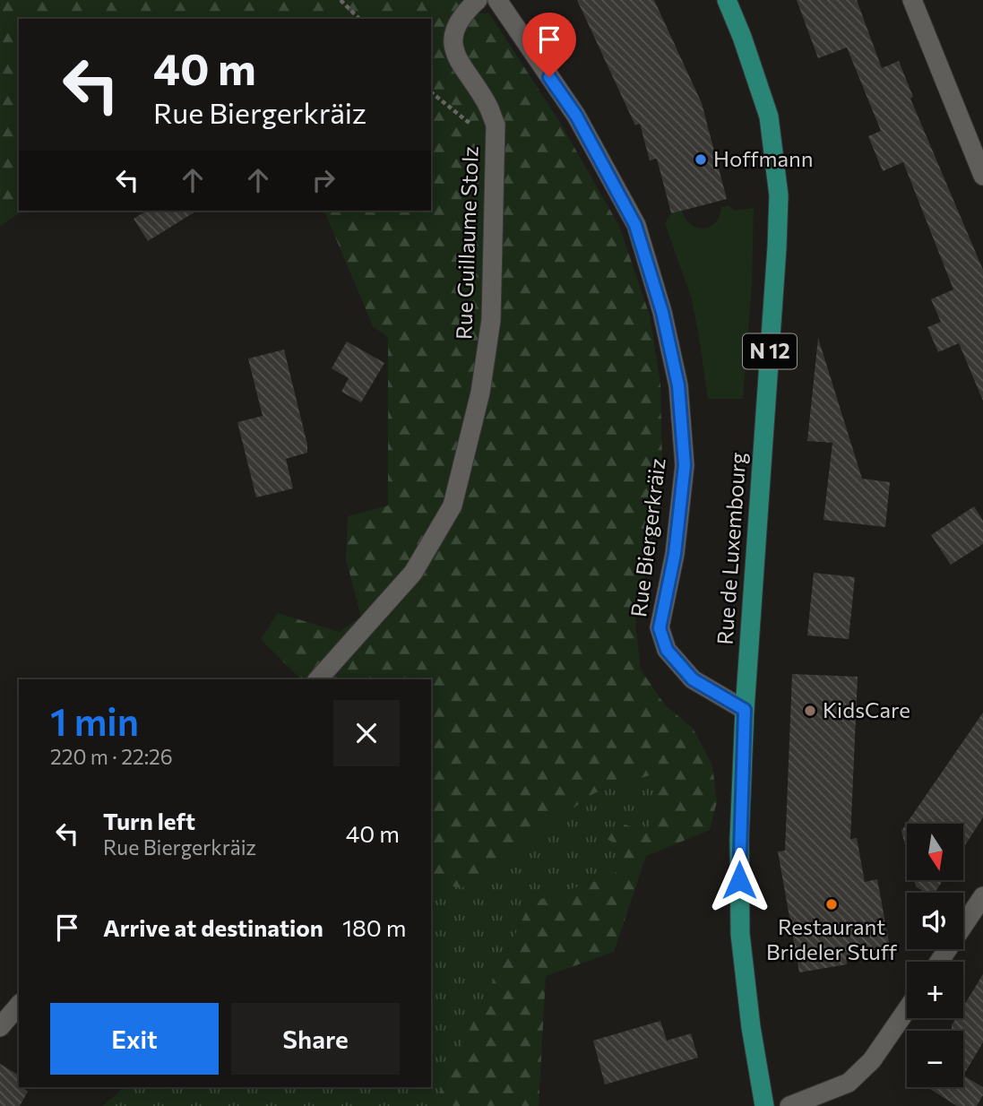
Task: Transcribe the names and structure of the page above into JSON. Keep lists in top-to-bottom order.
{
  "streets": {
    "main road": ["N 12", "Rue de Luxembourg"],
    "street": ["Rue Guillaume Stolz", "Rue Biergerkräiz"]
  },
  "crossings": [
    ["Rue Biergerkräiz", "Rue de Luxembourg"]
  ],
  "places": ["Hoffmann", "KidsCare", "Restaurant Brideler Stuff"],
  "north": "bottom",
  "page": {
    "turn": ["40 m", "Rue Biergerkräiz"],
    "heading": ["1 min", "220 m · 22:26"],
    "list": [
      {
        "name": "Turn left",
        "note": "Rue Biergerkräiz",
        "value": "40 m"
      },
      {
        "name": "Arrive at destination",
        "value": "180 m"
      }
    ],
    "map_buttons": ["+", "−"],
    "buttons": ["Exit", "Share"]
  }
}
